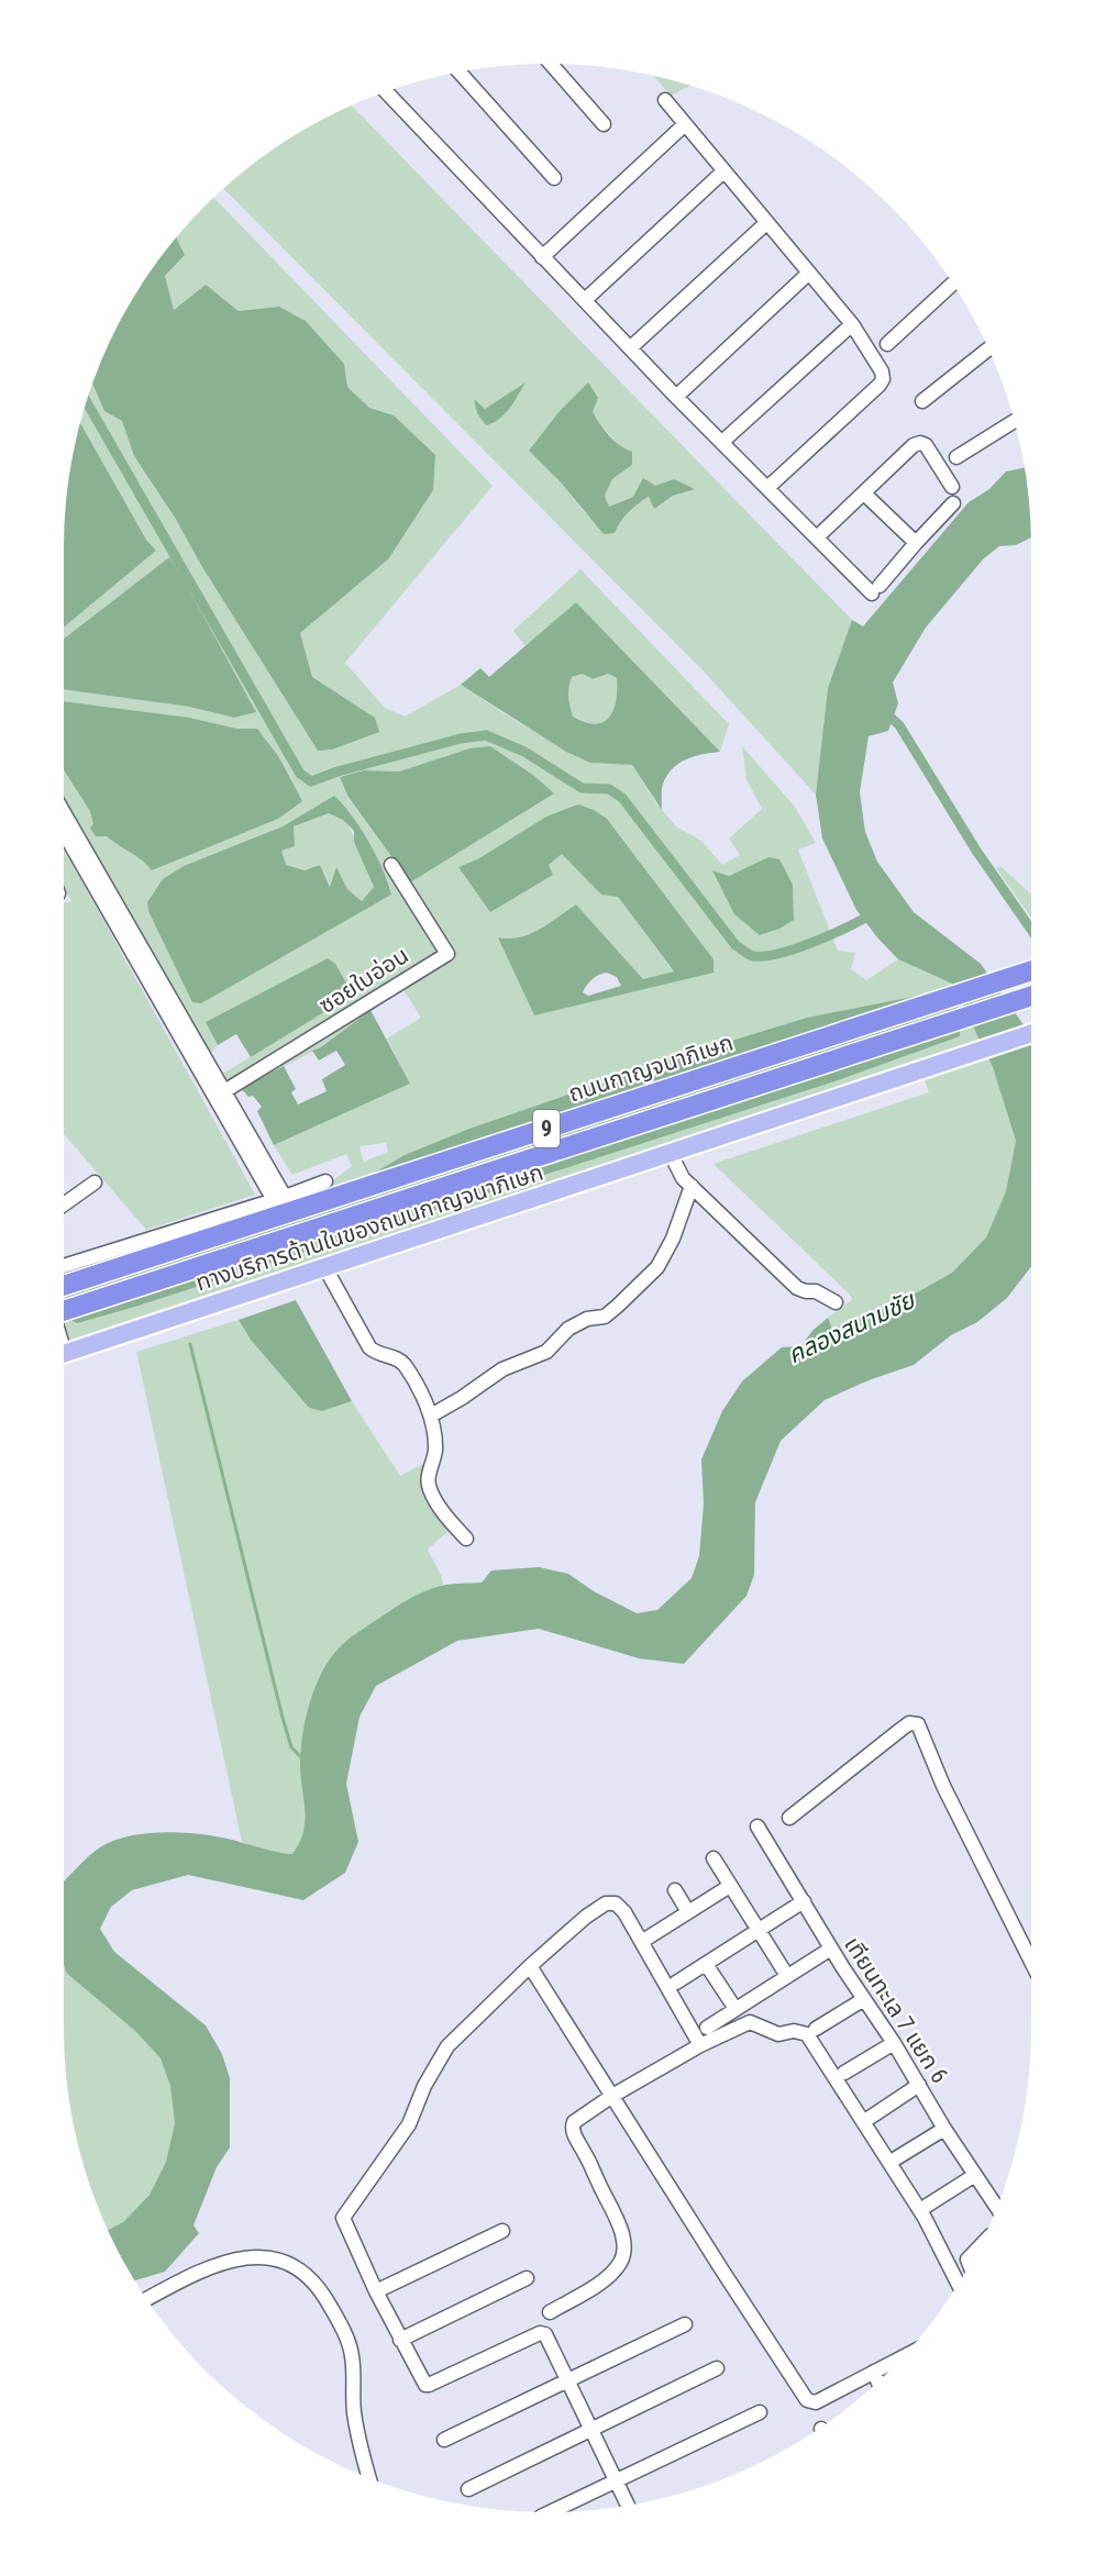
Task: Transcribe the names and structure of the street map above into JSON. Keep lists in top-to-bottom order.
{
  "streets": {
    "highway": ["ถนนกาญจนาภิเษก", "9"],
    "main road": ["ทางบริการด้านในของถนนกาญจนาภิเษก"],
    "street": ["ซอยใบอ่อน", "เทียนทะเล 7 แยก 6"]
  },
  "water": ["คลองสนามชัย"]
}
